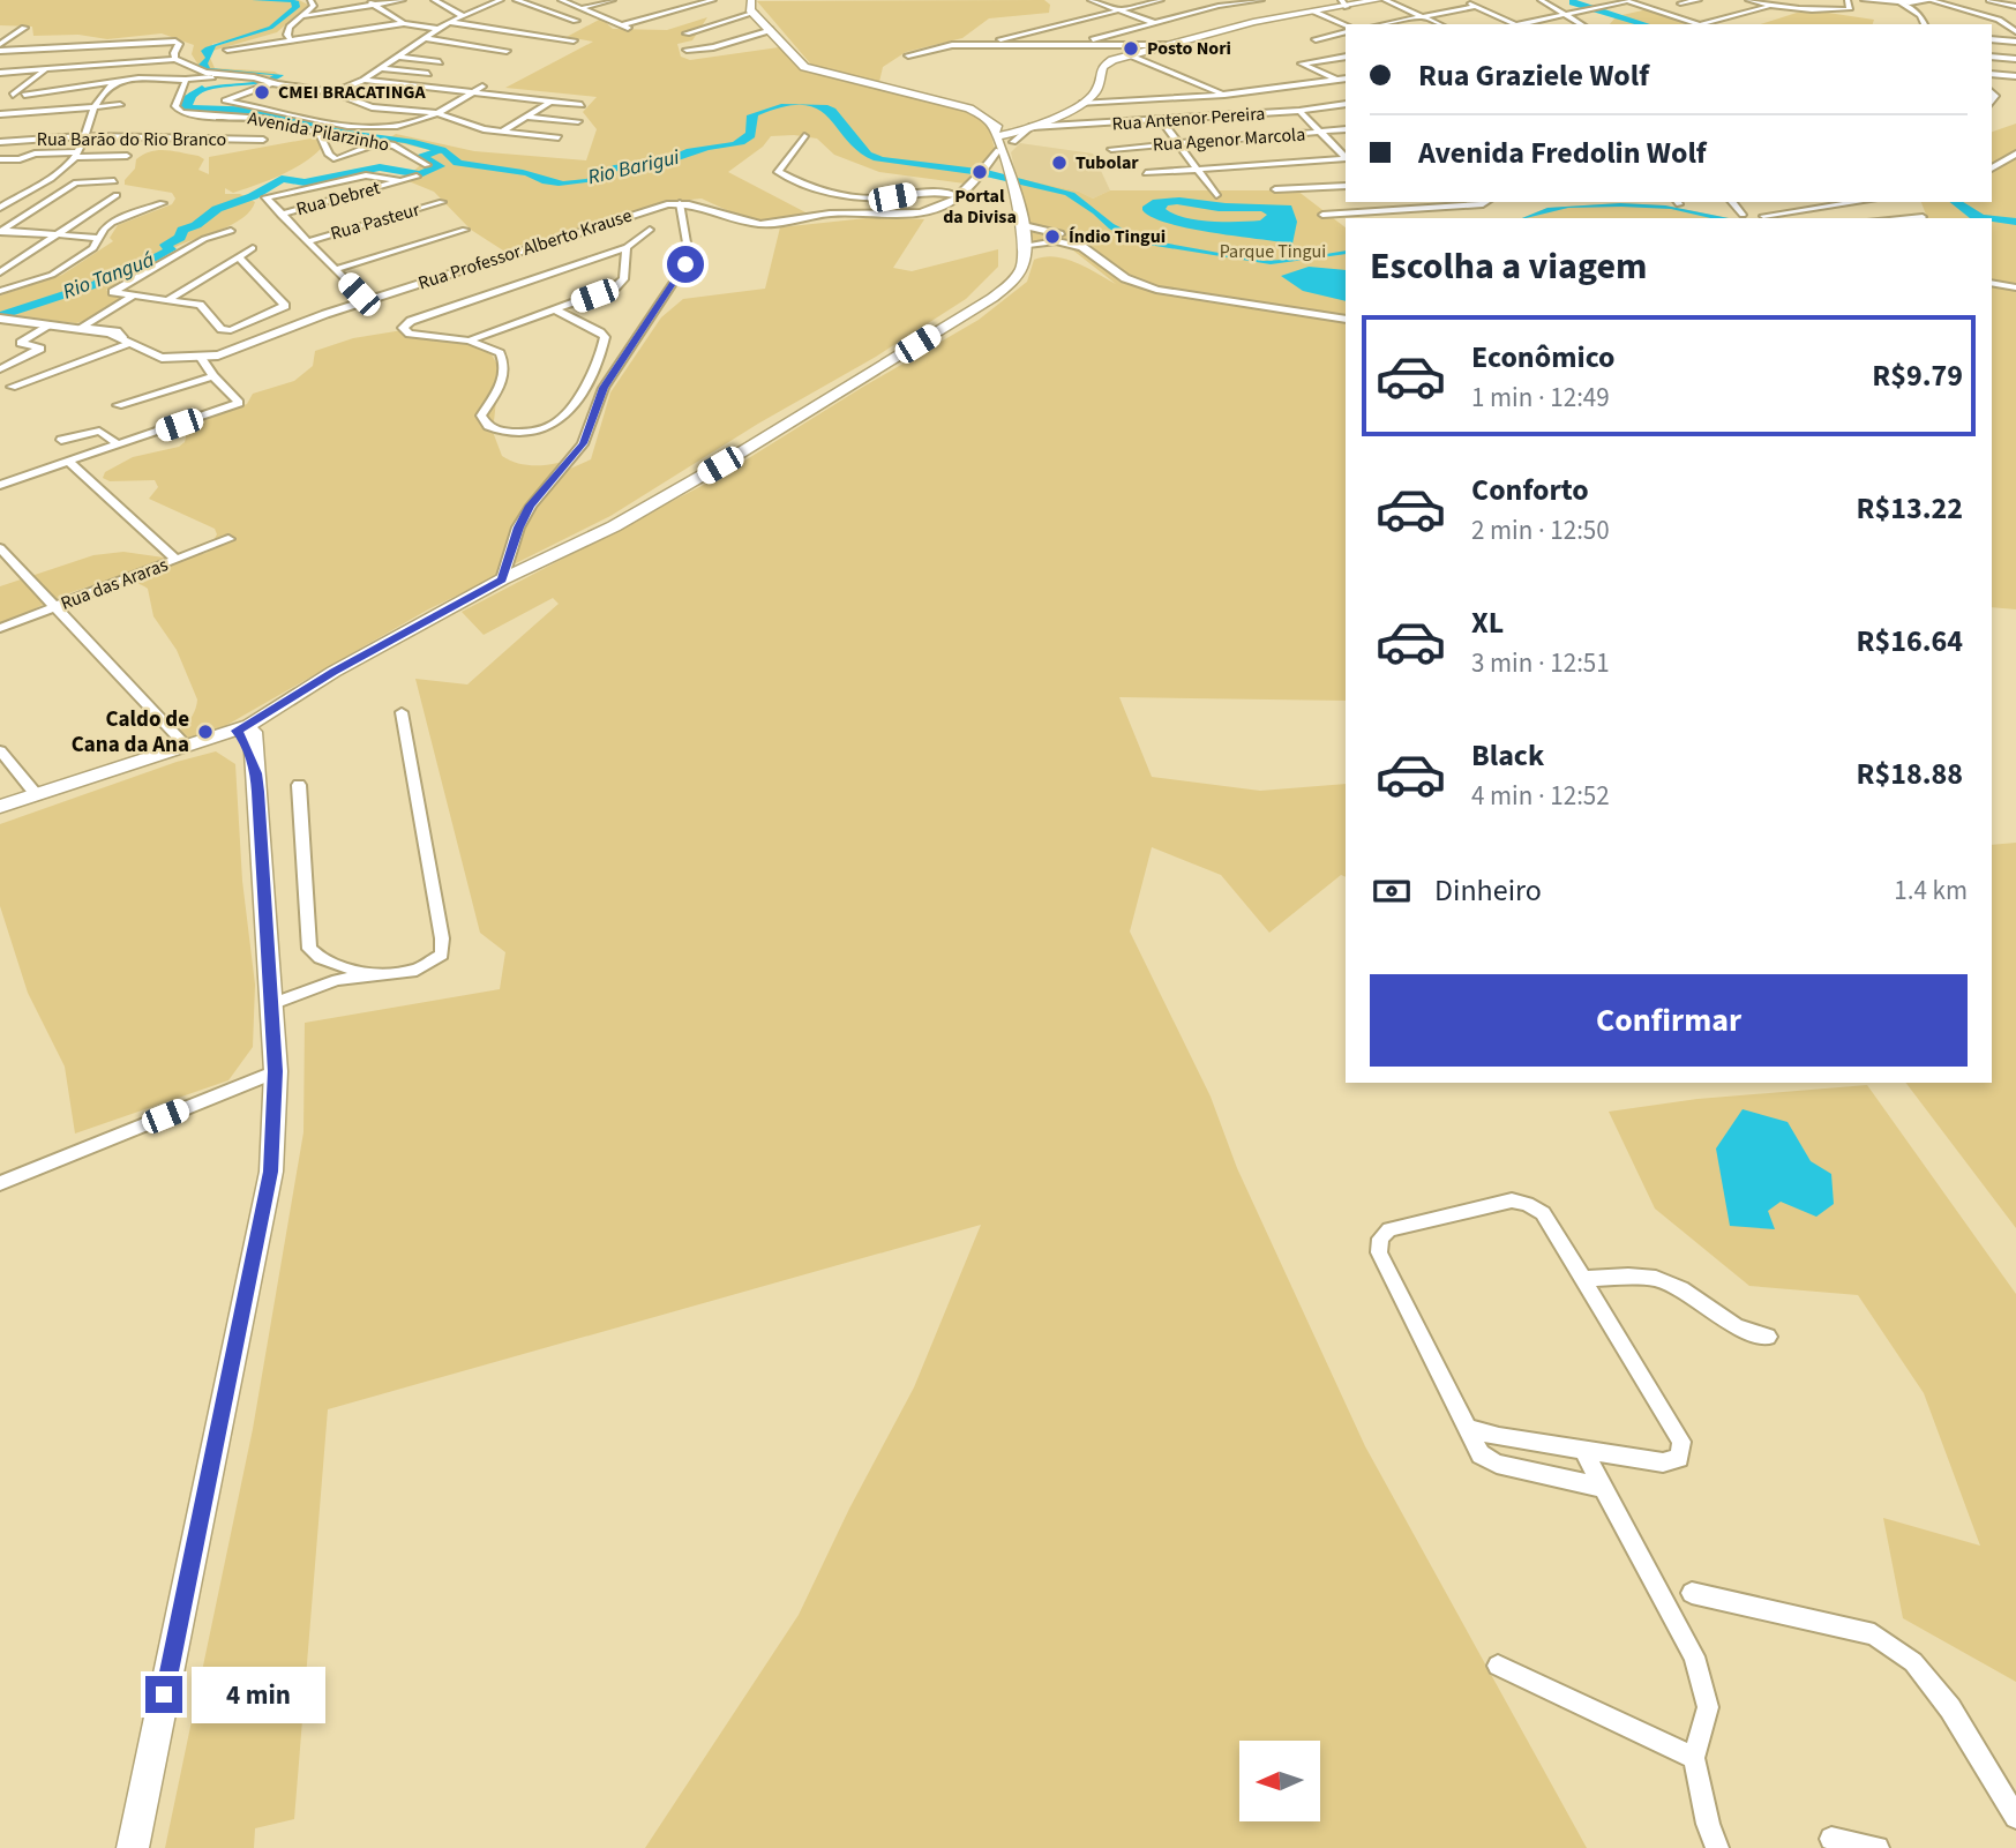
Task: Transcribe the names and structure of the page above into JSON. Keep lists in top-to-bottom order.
{
  "streets": {
    "street": [
      "Rua Antenor Pereira",
      "Avenida Pilarzinho",
      "Rua Barão do Rio Branco",
      "Rua Agenor Marcola",
      "Rua Debret",
      "Rua Pasteur",
      "Rua Professor Alberto Krause",
      "Rua das Araras"
    ]
  },
  "water": ["Rio Barigui", "Rio Tanguá"],
  "parks": ["Parque Tingui"],
  "places": [
    "Posto Nori",
    "CMEI BRACATINGA",
    "Tubolar",
    "Portal da Divisa",
    "Índio Tingui",
    "Caldo de Cana da Ana"
  ],
  "north": "left",
  "page": {
    "banner": ["Rua Graziele Wolf", "Avenida Fredolin Wolf"],
    "heading": "Escolha a viagem",
    "list": [
      {
        "name": "Econômico",
        "note": "1 min · 12:49",
        "value": "R$9.79"
      },
      {
        "name": "Conforto",
        "note": "2 min · 12:50",
        "value": "R$13.22"
      },
      {
        "name": "XL",
        "note": "3 min · 12:51",
        "value": "R$16.64"
      },
      {
        "name": "Black",
        "note": "4 min · 12:52",
        "value": "R$18.88"
      }
    ],
    "pay": ["Dinheiro", "1.4 km"],
    "buttons": "Confirmar",
    "bubble": "4 min"
  }
}
